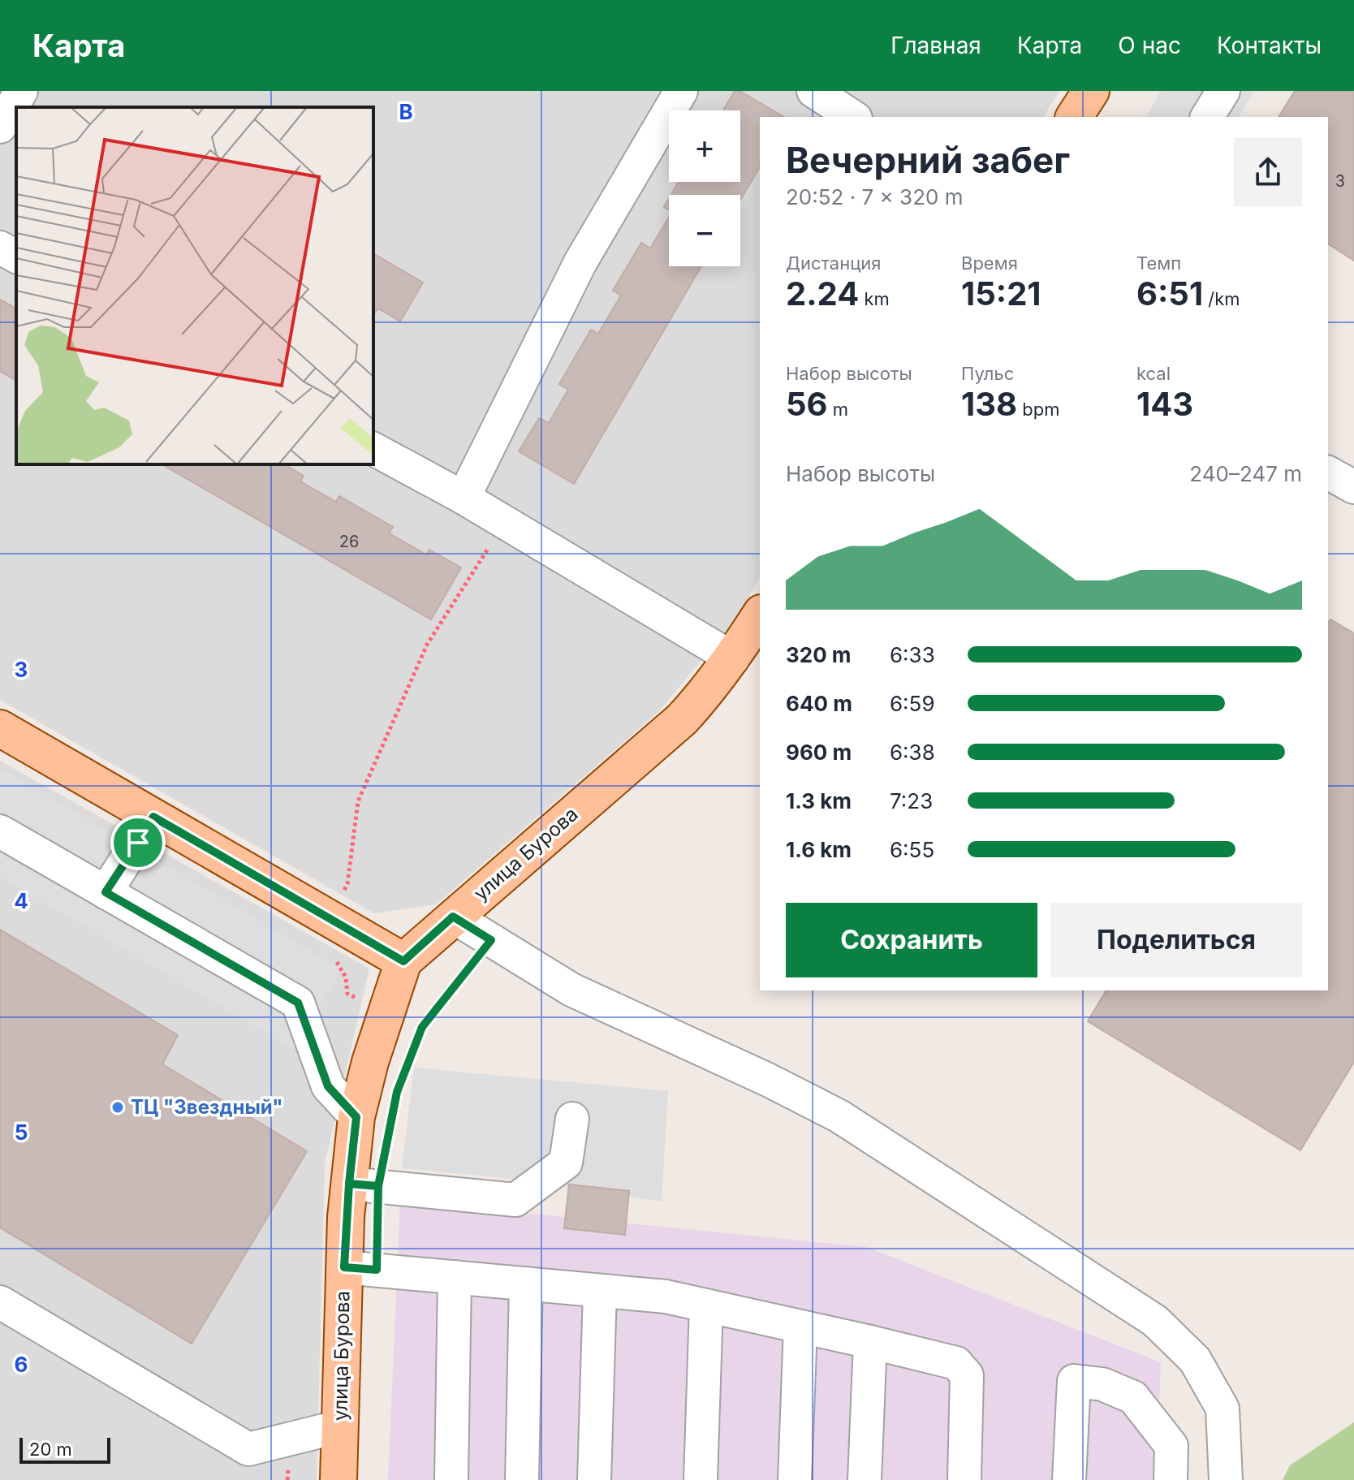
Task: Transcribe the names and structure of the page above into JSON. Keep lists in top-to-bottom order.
{
  "streets": {
    "main road": ["улица Бурова"]
  },
  "places": ["ТЦ \"Звездный\""],
  "house_numbers": ["3", "26"],
  "scale_bar": "20 m",
  "page": {
    "header": "Карта",
    "nav": [
      "Главная",
      "Карта",
      "О нас",
      "Контакты"
    ],
    "map_buttons": ["+", "−"],
    "heading": ["Вечерний забег", "20:52 · 7 × 320 m"],
    "stats": [
      ["Дистанция", "2.24 km"],
      ["Время", "15:21"],
      ["Темп", "6:51 /km"],
      ["Набор высоты", "56 m"],
      ["Пульс", "138 bpm"],
      ["kcal", "143"]
    ],
    "chart": ["Набор высоты", "240–247 m"],
    "list": [
      {
        "name": "320 m",
        "note": "6:33"
      },
      {
        "name": "640 m",
        "note": "6:59"
      },
      {
        "name": "960 m",
        "note": "6:38"
      },
      {
        "name": "1.3 km",
        "note": "7:23"
      },
      {
        "name": "1.6 km",
        "note": "6:55"
      }
    ],
    "buttons": ["Сохранить", "Поделиться"],
    "scale": "20 m"
  },
  "grid": {
    "columns": ["B"],
    "rows": [
      "3",
      "4",
      "5",
      "6"
    ]
  }
}
